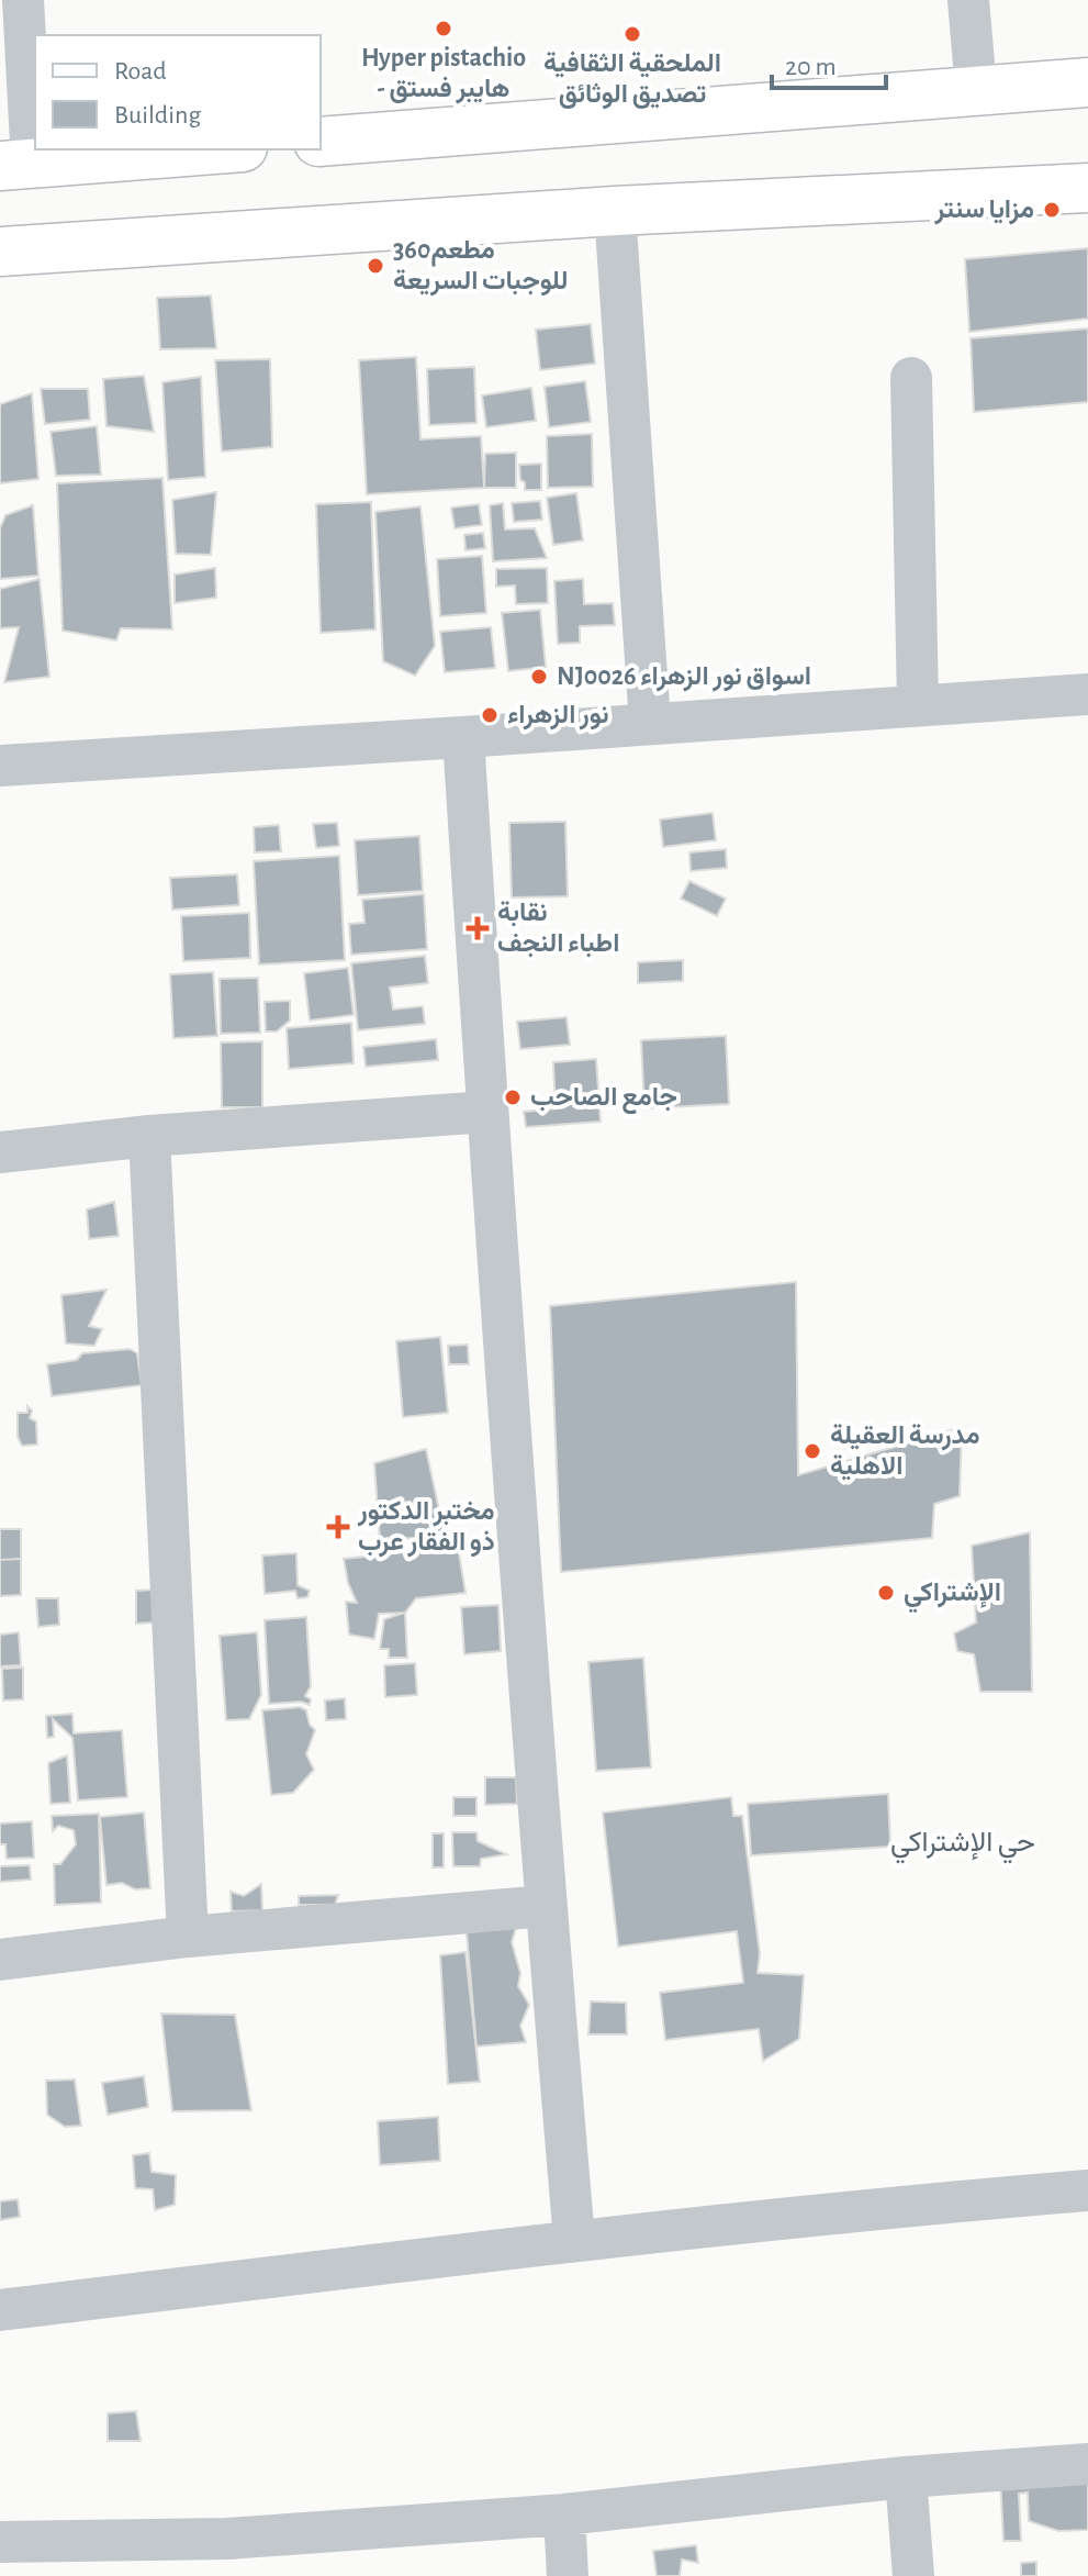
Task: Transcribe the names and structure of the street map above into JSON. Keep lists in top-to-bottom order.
{
  "districts": ["حي الإشتراكي"],
  "places": {
    "other": [
      "Hyper pistachio - هايبر فستق",
      "الملحقية الثقافية تصديق الوثائق",
      "مزايا سنتر",
      "مطعم360 للوجبات السريعة",
      "NJ0026 اسواق نور الزهراء",
      "نور الزهراء",
      "جامع الصاحب",
      "مدرسة العقيلة الاهلية",
      "الإشتراكي"
    ],
    "health": ["نقابة اطباء النجف", "مختبر الدكتور ذو الفقار عرب"]
  },
  "legend": ["Road", "Building"],
  "scale_bar": "20 m"
}
